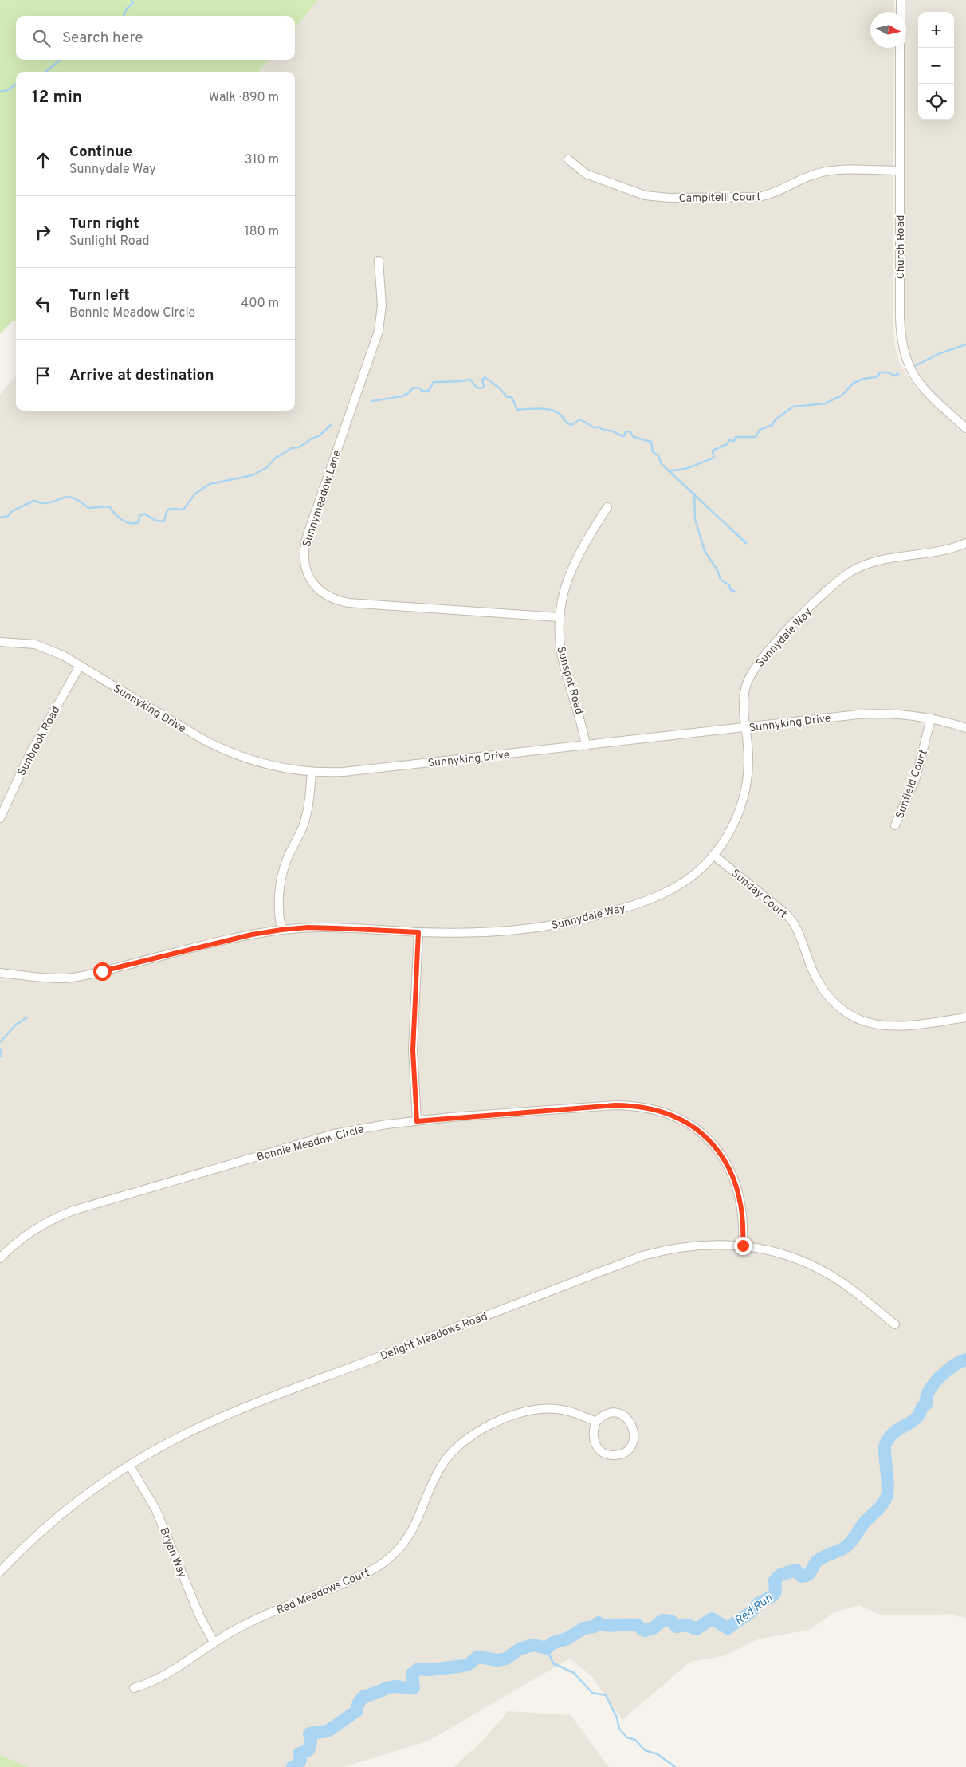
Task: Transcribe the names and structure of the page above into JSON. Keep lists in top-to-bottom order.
{
  "streets": {
    "street": [
      "Campitelli Court",
      "Church Road",
      "Sunnymeadow Lane",
      "Sunnydale Way",
      "Sunspot Road",
      "Sunnyking Drive",
      "Sunbrook Road",
      "Sunfield Court",
      "Sunday Court",
      "Bonnie Meadow Circle",
      "Delight Meadows Road",
      "Bryan Way",
      "Red Meadows Court"
    ]
  },
  "crossings": [
    ["Campitelli Court", "Church Road"],
    ["Sunnymeadow Lane", "Sunspot Road"],
    ["Sunnydale Way", "Sunnyking Drive"],
    ["Sunnydale Way", "Sunday Court"],
    ["Sunspot Road", "Sunnyking Drive"],
    ["Sunnyking Drive", "Sunbrook Road"],
    ["Sunnyking Drive", "Sunfield Court"],
    ["Bonnie Meadow Circle", "Delight Meadows Road"],
    ["Delight Meadows Road", "Bryan Way"],
    ["Bryan Way", "Red Meadows Court"]
  ],
  "water": ["Red Run"],
  "north": "right",
  "page": {
    "map_buttons": ["+", "−"],
    "search": "Search here",
    "heading": ["12 min", "Walk · 890 m"],
    "list": [
      ["Continue", "Sunnydale Way", "310 m"],
      ["Turn right", "Sunlight Road", "180 m"],
      ["Turn left", "Bonnie Meadow Circle", "400 m"],
      "Arrive at destination"
    ]
  }
}
